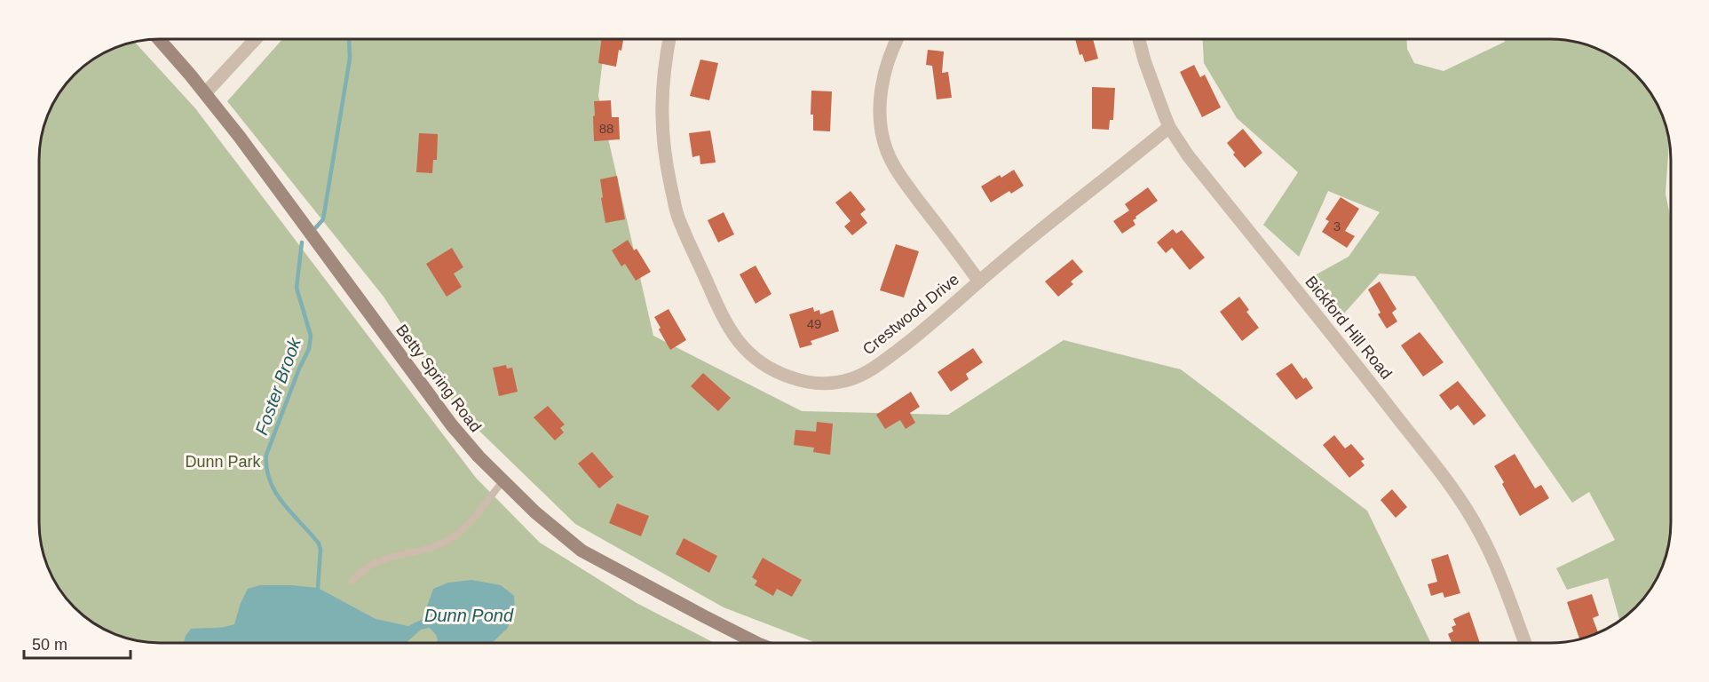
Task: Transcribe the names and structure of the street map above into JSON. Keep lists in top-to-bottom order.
{
  "streets": {
    "street": ["Crestwood Drive", "Bickford Hill Road", "Betty Spring Road"]
  },
  "crossings": [
    ["Crestwood Drive", "Bickford Hill Road"]
  ],
  "water": ["Foster Brook", "Dunn Pond"],
  "parks": ["Dunn Park"],
  "house_numbers": ["88", "3", "49"],
  "scale_bar": "50 m"
}
